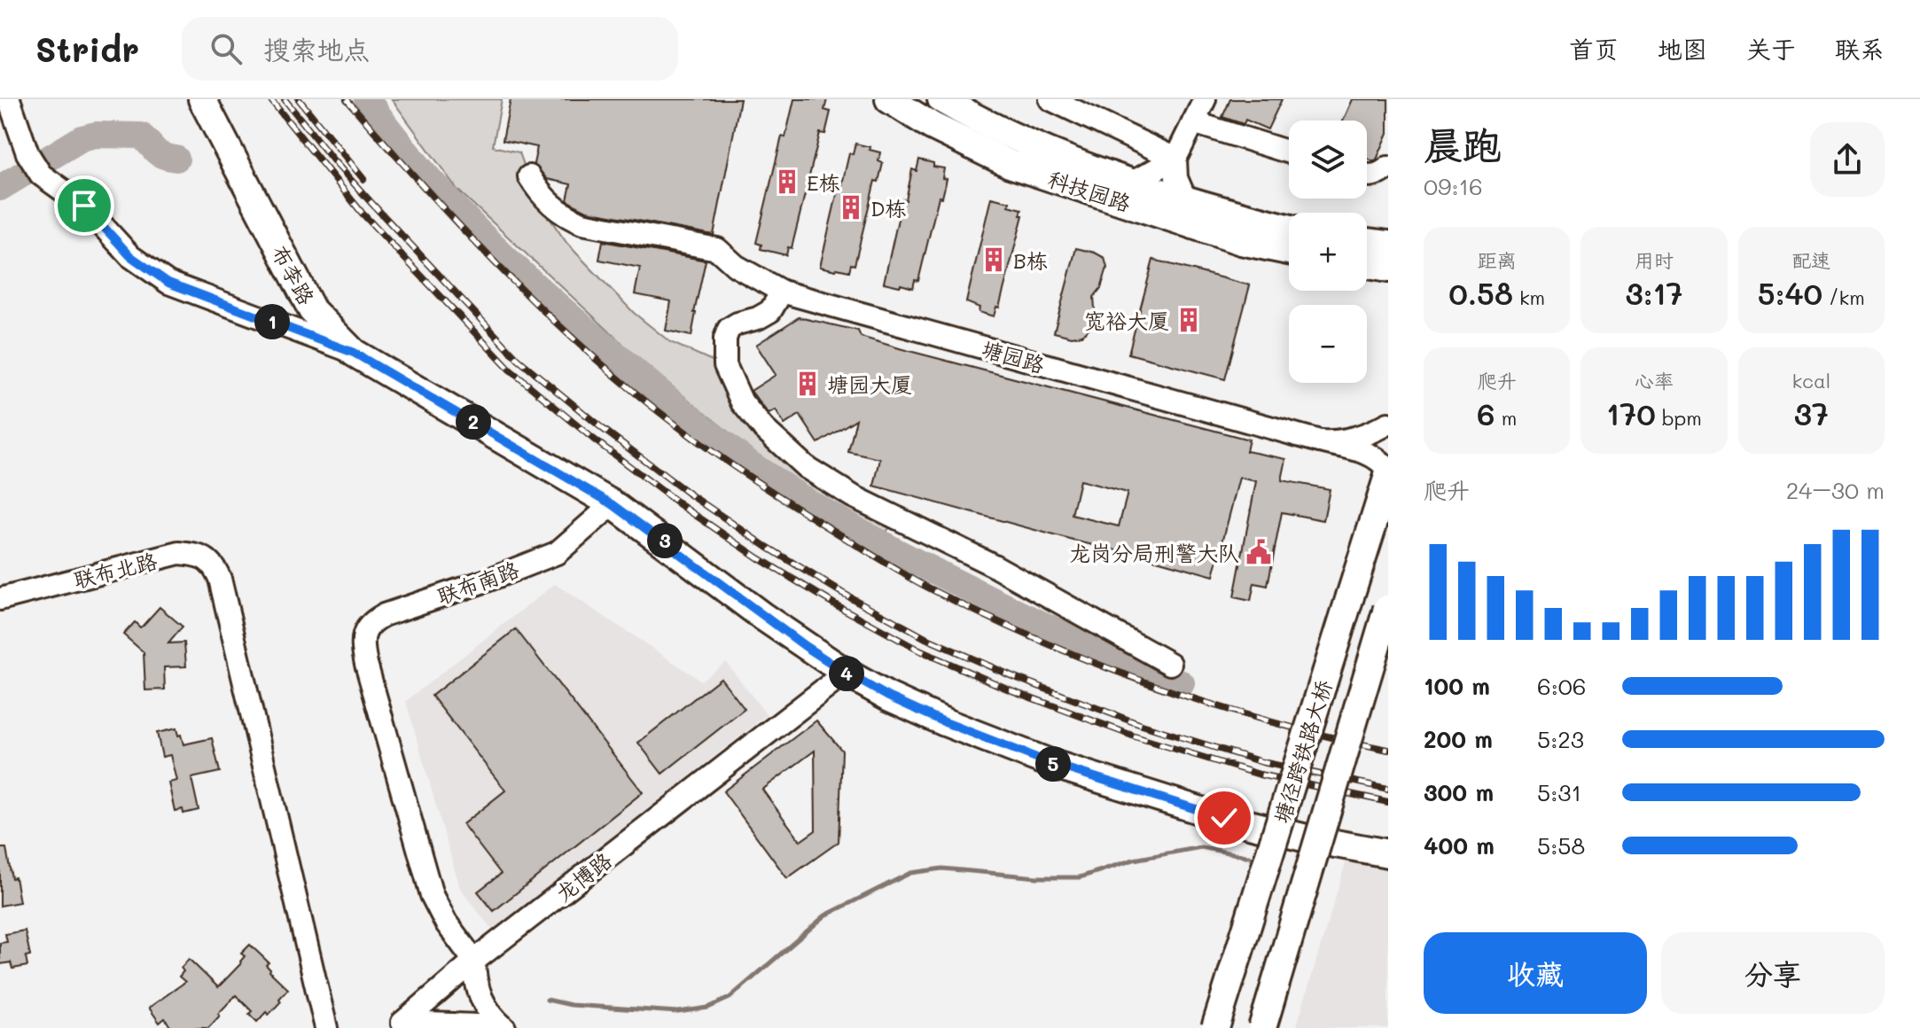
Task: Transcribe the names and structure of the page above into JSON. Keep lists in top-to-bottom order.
{
  "streets": {
    "main road": ["科技园路", "布李路", "塘径跨铁路大桥"],
    "street": [
      "塘园路",
      "联布北路",
      "联布南路",
      "龙博路"
    ]
  },
  "crossings": [
    ["布李路", "联布南路"],
    ["布李路", "龙博路"],
    ["塘园路", "塘径跨铁路大桥"],
    ["联布南路", "龙博路"]
  ],
  "places": {
    "building": [
      "E栋",
      "D栋",
      "B栋",
      "宽裕大厦",
      "塘园大厦"
    ],
    "public building": ["龙岗分局刑警大队"]
  },
  "page": {
    "header": "Stridr",
    "search": "搜索地点",
    "nav": [
      "首页",
      "地图",
      "关于",
      "联系"
    ],
    "heading": ["晨跑", "09:16"],
    "map_buttons": ["+", "−"],
    "stats": [
      ["距离", "0.58 km"],
      ["用时", "3:17"],
      ["配速", "5:40 /km"],
      ["爬升", "6 m"],
      ["心率", "170 bpm"],
      ["kcal", "37"]
    ],
    "pins": [
      "1",
      "2",
      "3",
      "4",
      "5"
    ],
    "chart": ["爬升", "24–30 m"],
    "list": [
      {
        "name": "100 m",
        "note": "6:06"
      },
      {
        "name": "200 m",
        "note": "5:23"
      },
      {
        "name": "300 m",
        "note": "5:31"
      },
      {
        "name": "400 m",
        "note": "5:58"
      }
    ],
    "buttons": ["收藏", "分享"]
  }
}
